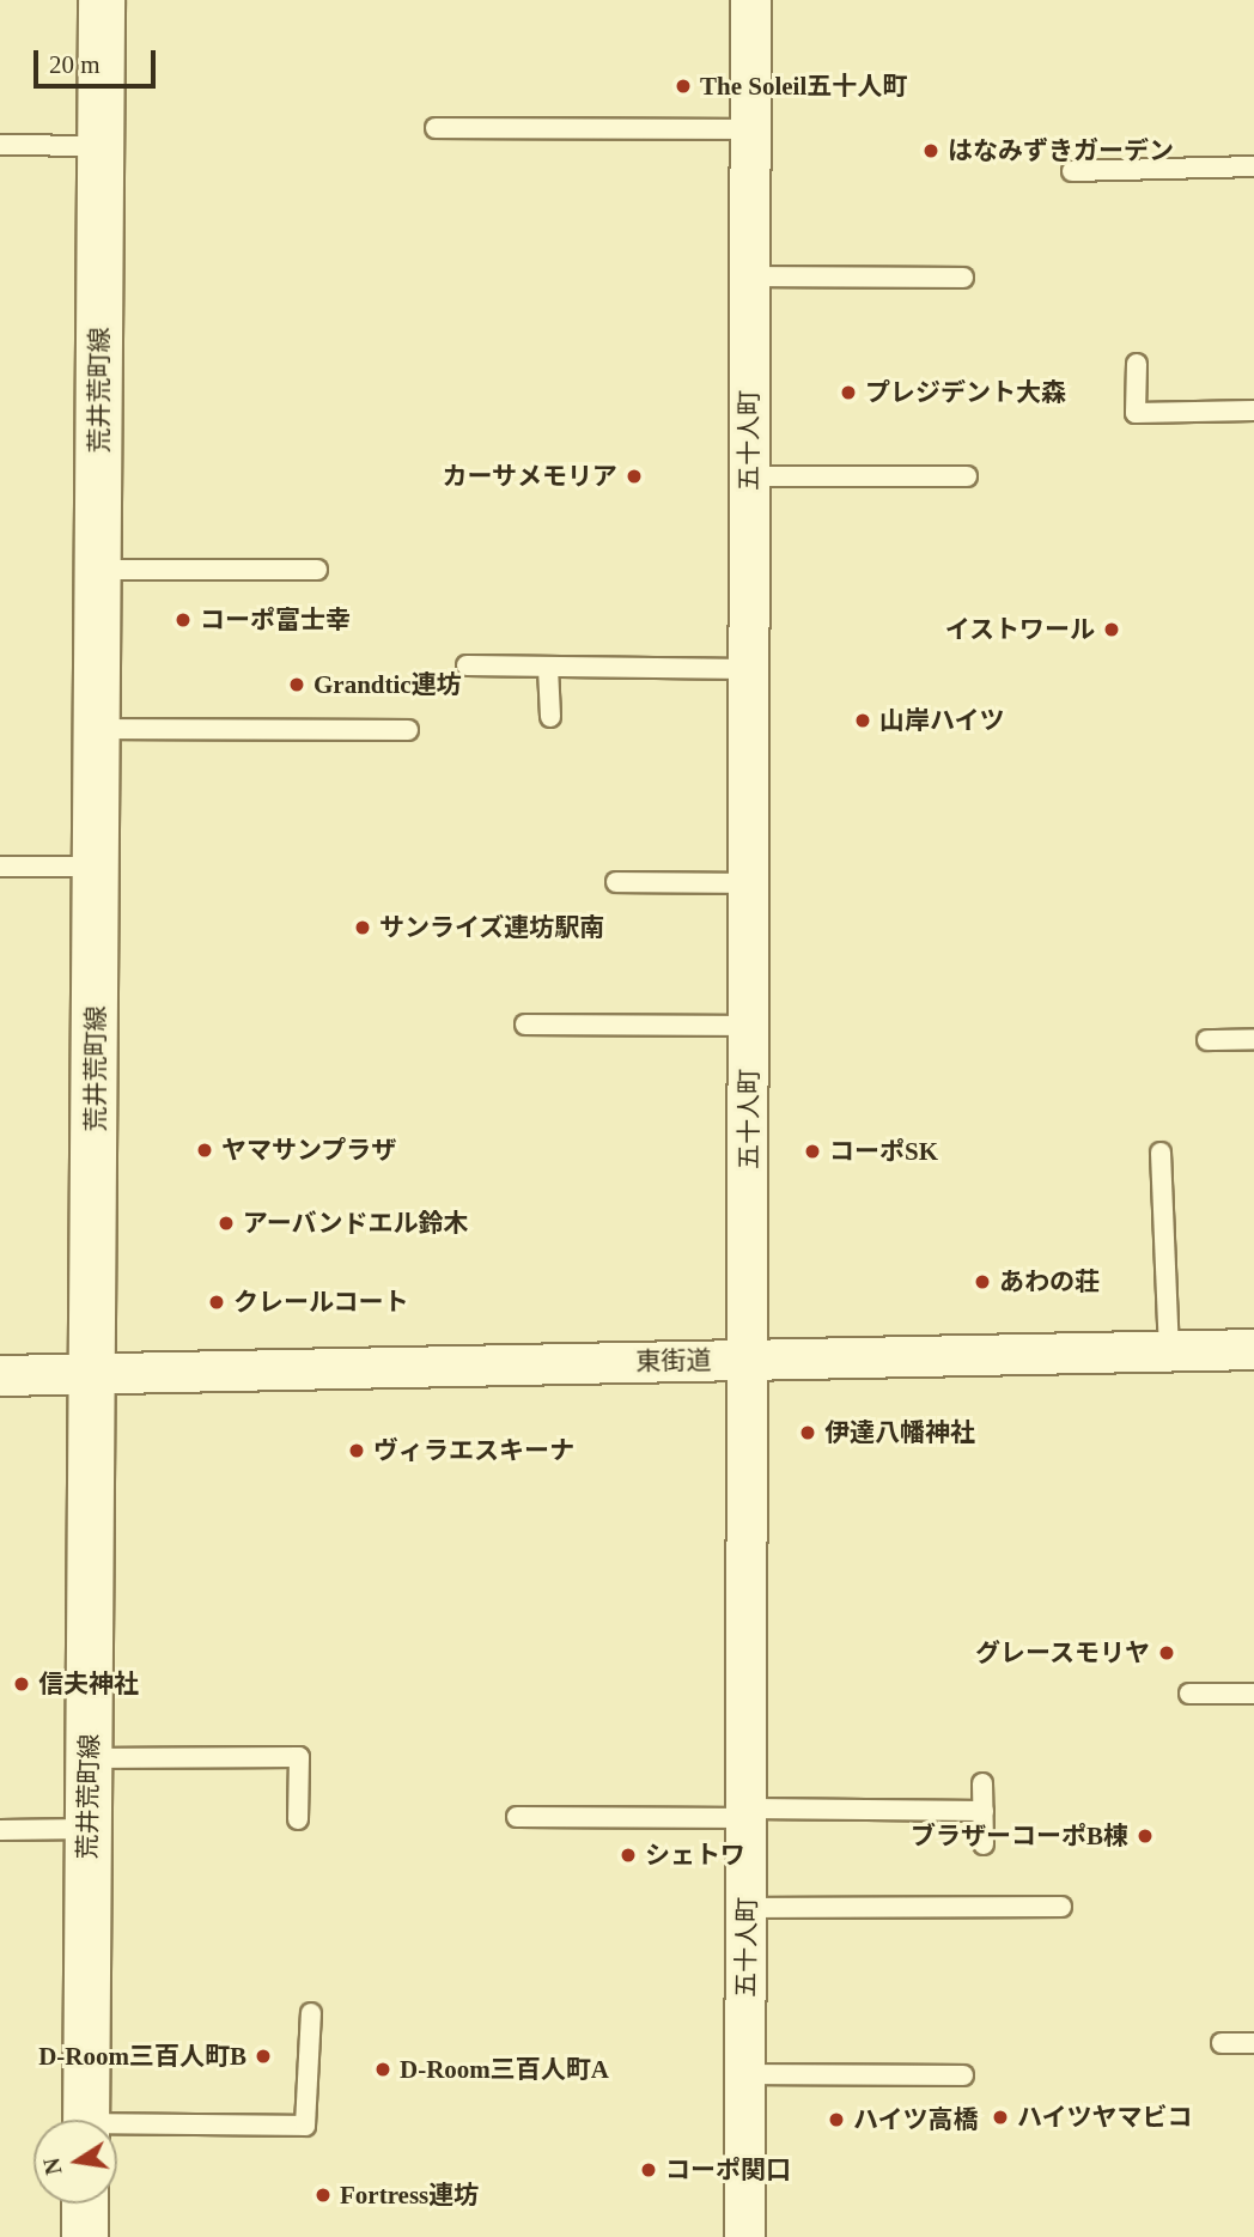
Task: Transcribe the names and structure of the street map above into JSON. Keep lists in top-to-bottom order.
{
  "streets": {
    "main road": ["荒井荒町線"],
    "street": ["五十人町", "東街道"]
  },
  "crossings": [
    ["荒井荒町線", "東街道"],
    ["五十人町", "東街道"]
  ],
  "places": [
    "The Soleil五十人町",
    "はなみずきガーデン",
    "プレジデント大森",
    "カーサメモリア",
    "コーポ富士幸",
    "イストワール",
    "Grandtic連坊",
    "山岸ハイツ",
    "サンライズ連坊駅南",
    "ヤマサンプラザ",
    "コーポSK",
    "アーバンドエル鈴木",
    "あわの荘",
    "クレールコート",
    "伊達八幡神社",
    "ヴィラエスキーナ",
    "グレースモリヤ",
    "信夫神社",
    "ブラザーコーポB棟",
    "シェトワ",
    "D-Room三百人町B",
    "D-Room三百人町A",
    "ハイツヤマビコ",
    "ハイツ高橋",
    "コーポ関口",
    "Fortress連坊"
  ],
  "scale_bar": "20 m",
  "north": "left"
}
